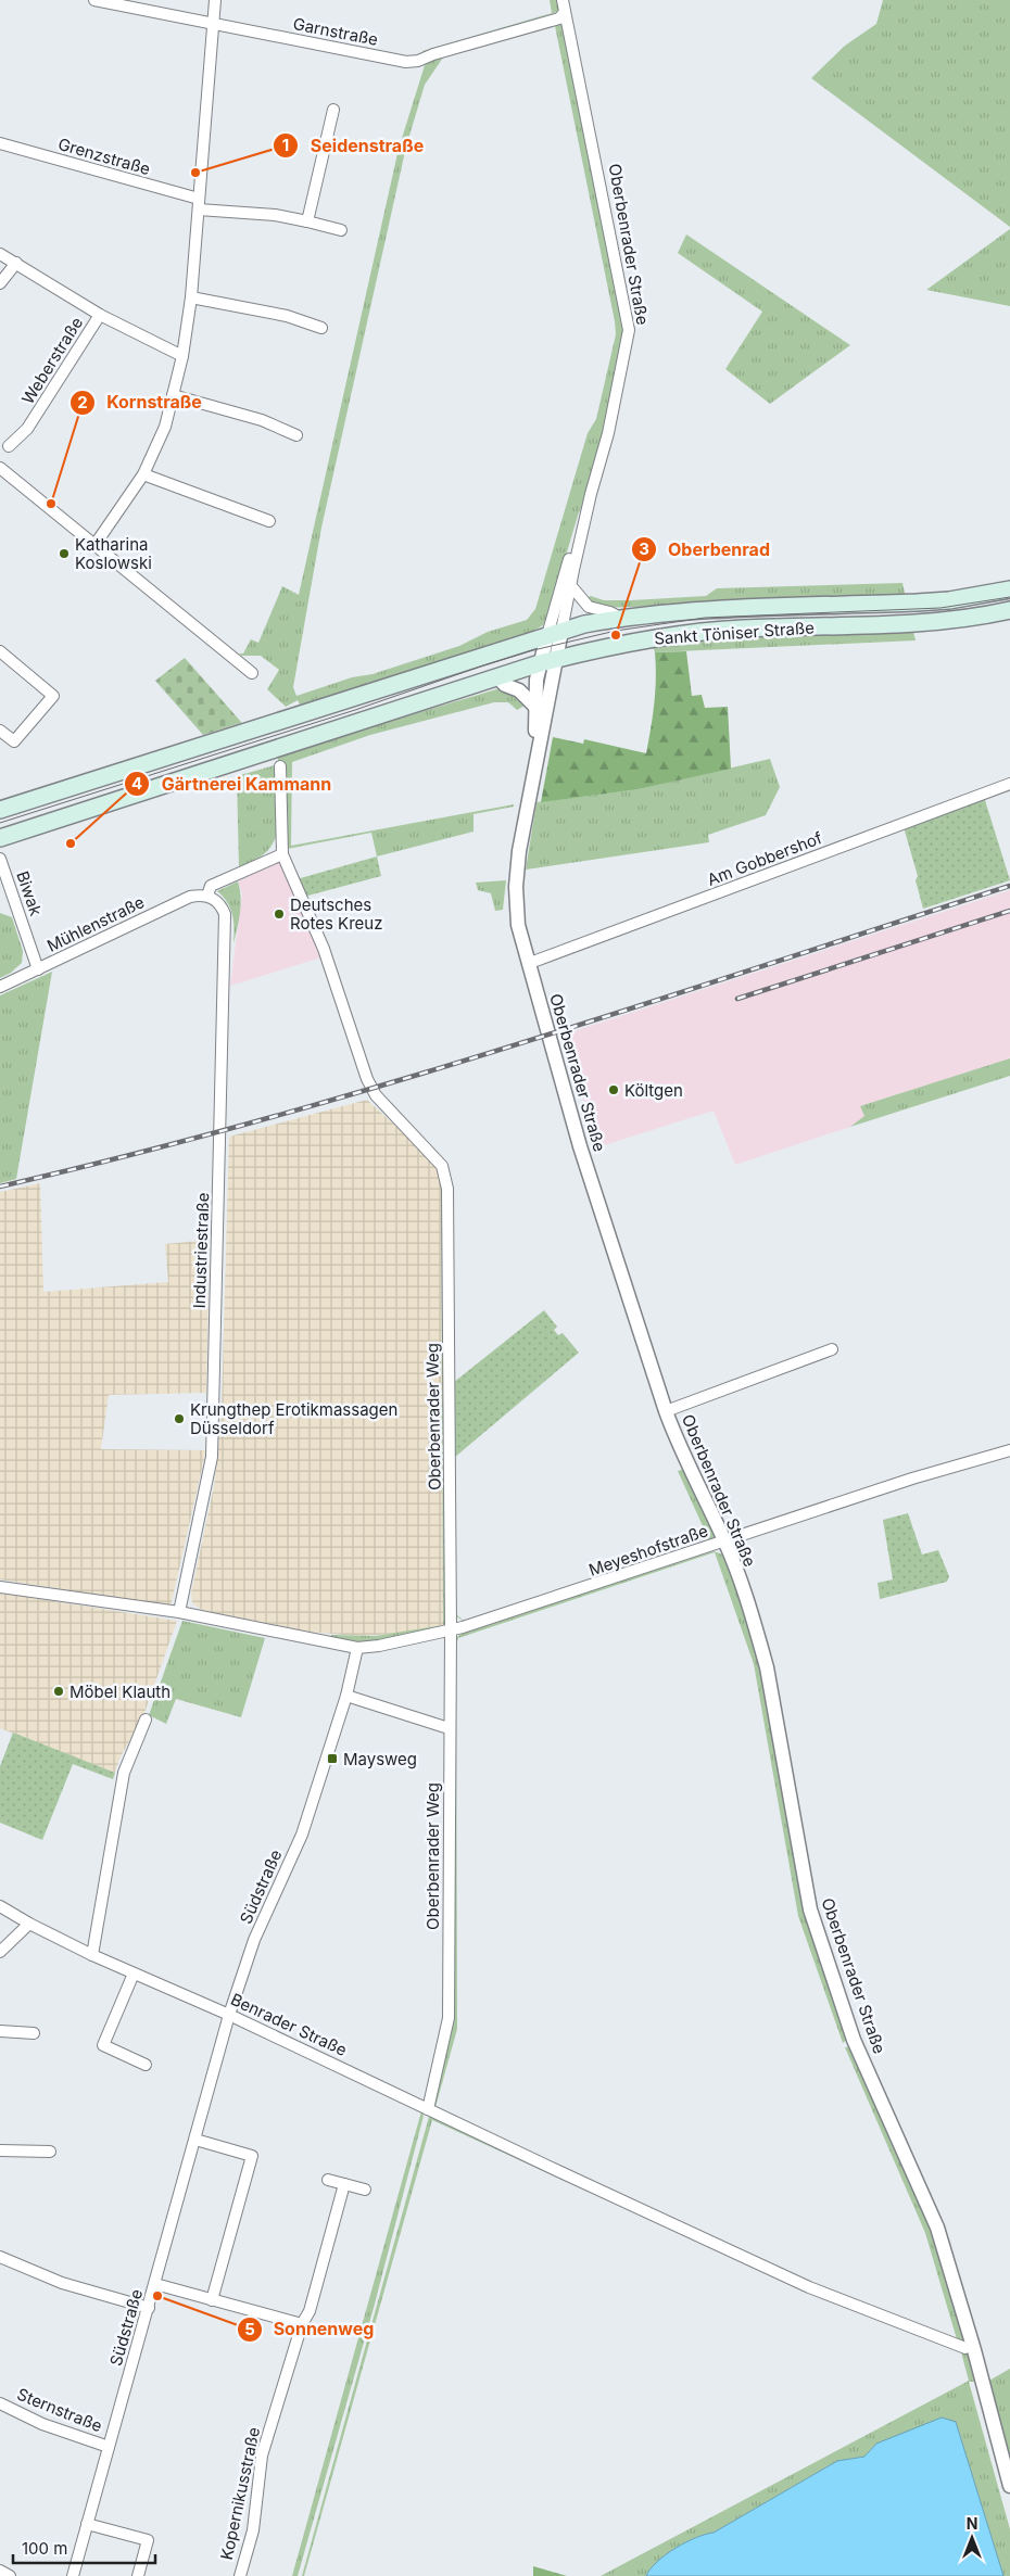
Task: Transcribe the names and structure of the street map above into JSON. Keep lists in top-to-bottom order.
{
  "streets": {
    "main road": ["Sankt Töniser Straße"],
    "street": [
      "Garnstraße",
      "Grenzstraße",
      "Oberbenrader Straße",
      "Weberstraße",
      "Am Gobbershof",
      "Biwak",
      "Mühlenstraße",
      "Industriestraße",
      "Oberbenrader Weg",
      "Meyeshofstraße",
      "Südstraße",
      "Benrader Straße",
      "Sternstraße",
      "Kopernikusstraße"
    ]
  },
  "crossings": [
    ["Garnstraße", "Oberbenrader Straße"],
    ["Oberbenrader Straße", "Sankt Töniser Straße"],
    ["Oberbenrader Straße", "Am Gobbershof"],
    ["Oberbenrader Straße", "Meyeshofstraße"],
    ["Biwak", "Mühlenstraße"],
    ["Mühlenstraße", "Industriestraße"],
    ["Oberbenrader Weg", "Meyeshofstraße"],
    ["Oberbenrader Weg", "Benrader Straße"],
    ["Südstraße", "Benrader Straße"],
    ["Südstraße", "Sternstraße"]
  ],
  "places": {
    "other": [
      "Seidenstraße",
      "Kornstraße",
      "Katharina Koslowski",
      "Oberbenrad",
      "Gärtnerei Kammann",
      "Deutsches Rotes Kreuz",
      "Költgen",
      "Krungthep Erotikmassagen Düsseldorf",
      "Möbel Klauth",
      "Sonnenweg"
    ],
    "transit": ["Maysweg"]
  },
  "scale_bar": "100 m",
  "north": "top"
}
